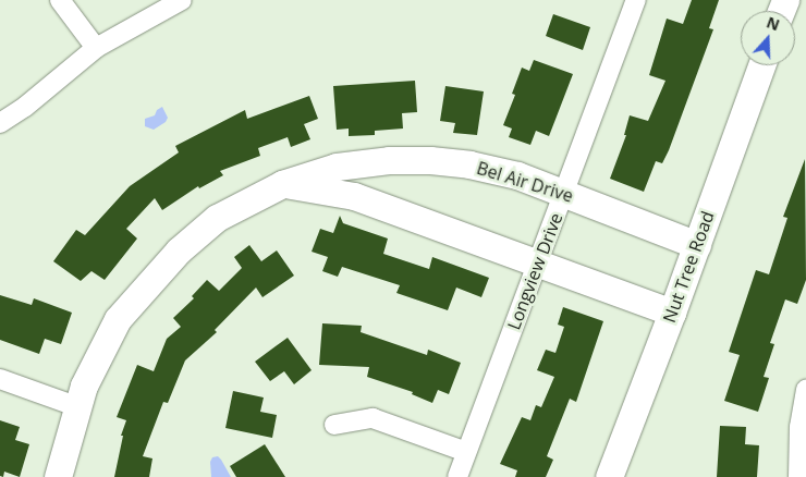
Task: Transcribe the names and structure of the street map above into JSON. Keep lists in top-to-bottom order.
{
  "streets": {
    "street": ["Bel Air Drive", "Nut Tree Road", "Longview Drive"]
  },
  "crossings": [
    ["Bel Air Drive", "Nut Tree Road"],
    ["Bel Air Drive", "Longview Drive"]
  ],
  "north": "top"
}
